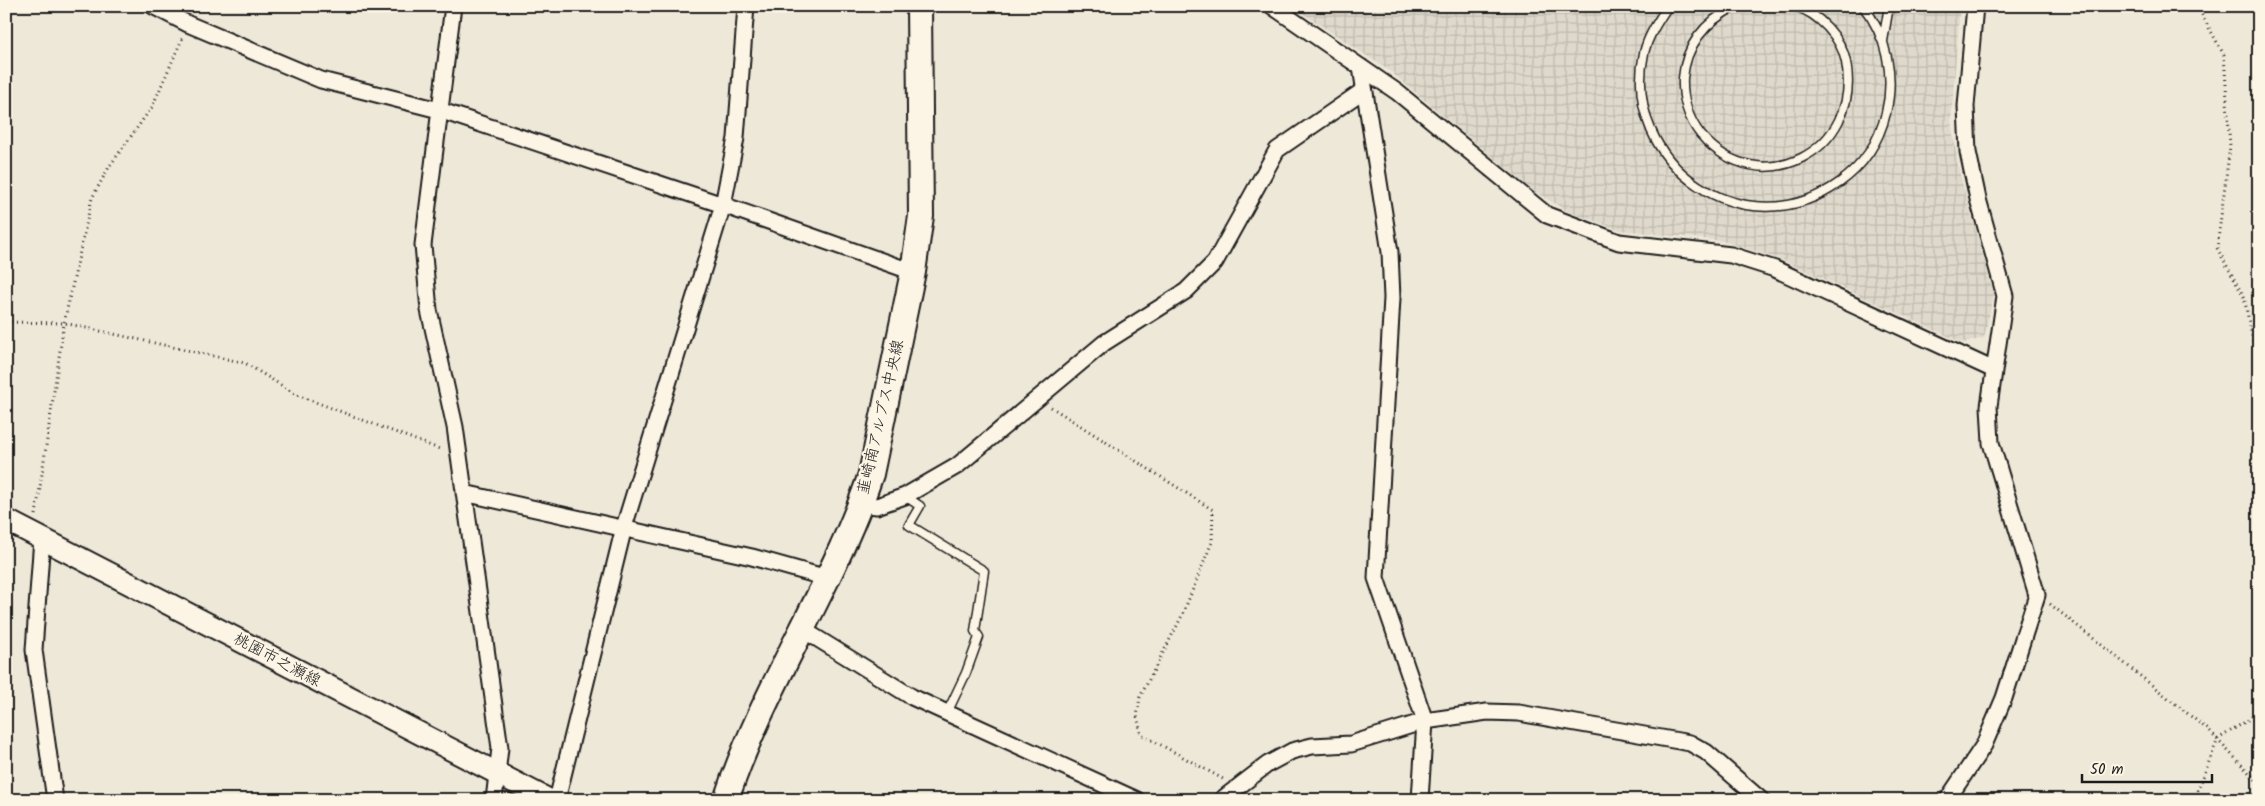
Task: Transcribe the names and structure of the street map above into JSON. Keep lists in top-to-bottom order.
{
  "streets": {
    "main road": ["韮崎南アルプス中央線", "桃園市之瀬線"]
  },
  "scale_bar": "50 m"
}
